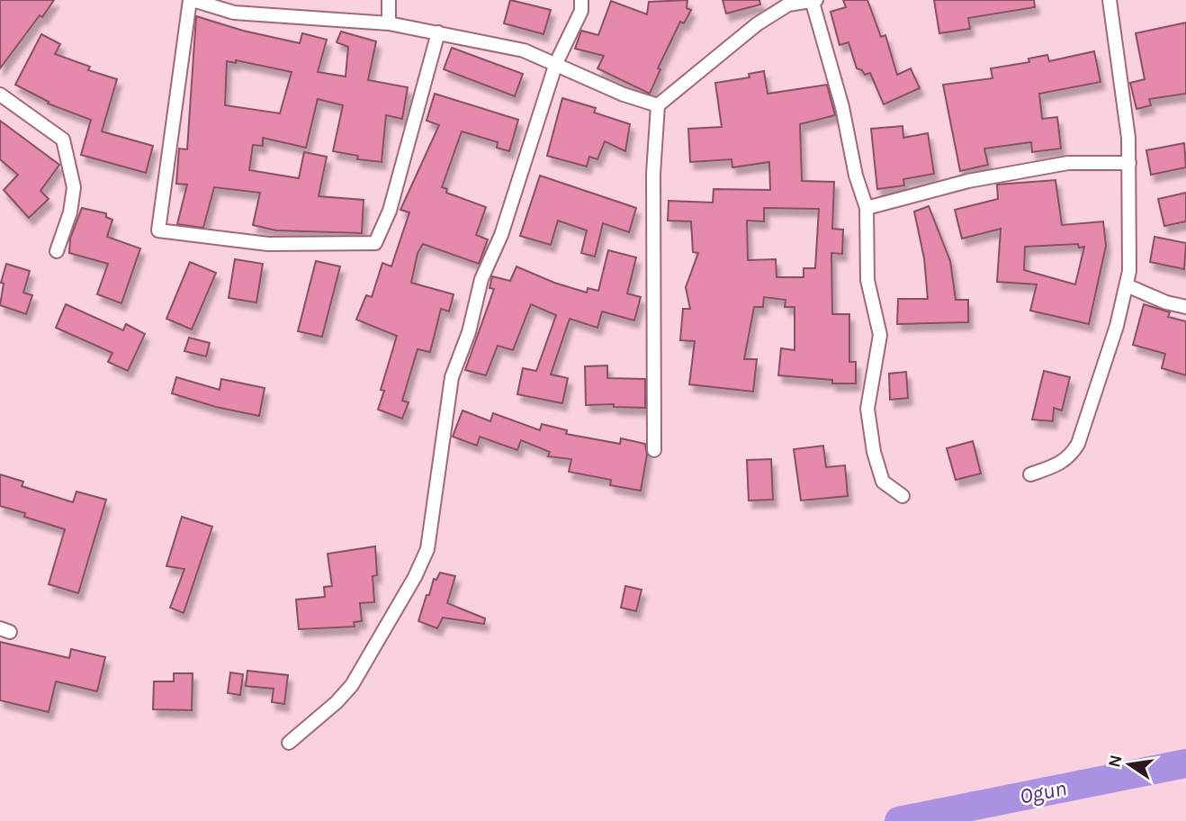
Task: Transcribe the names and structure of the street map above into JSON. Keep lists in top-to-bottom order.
{
  "water": ["Ogun"],
  "north": "left"
}
